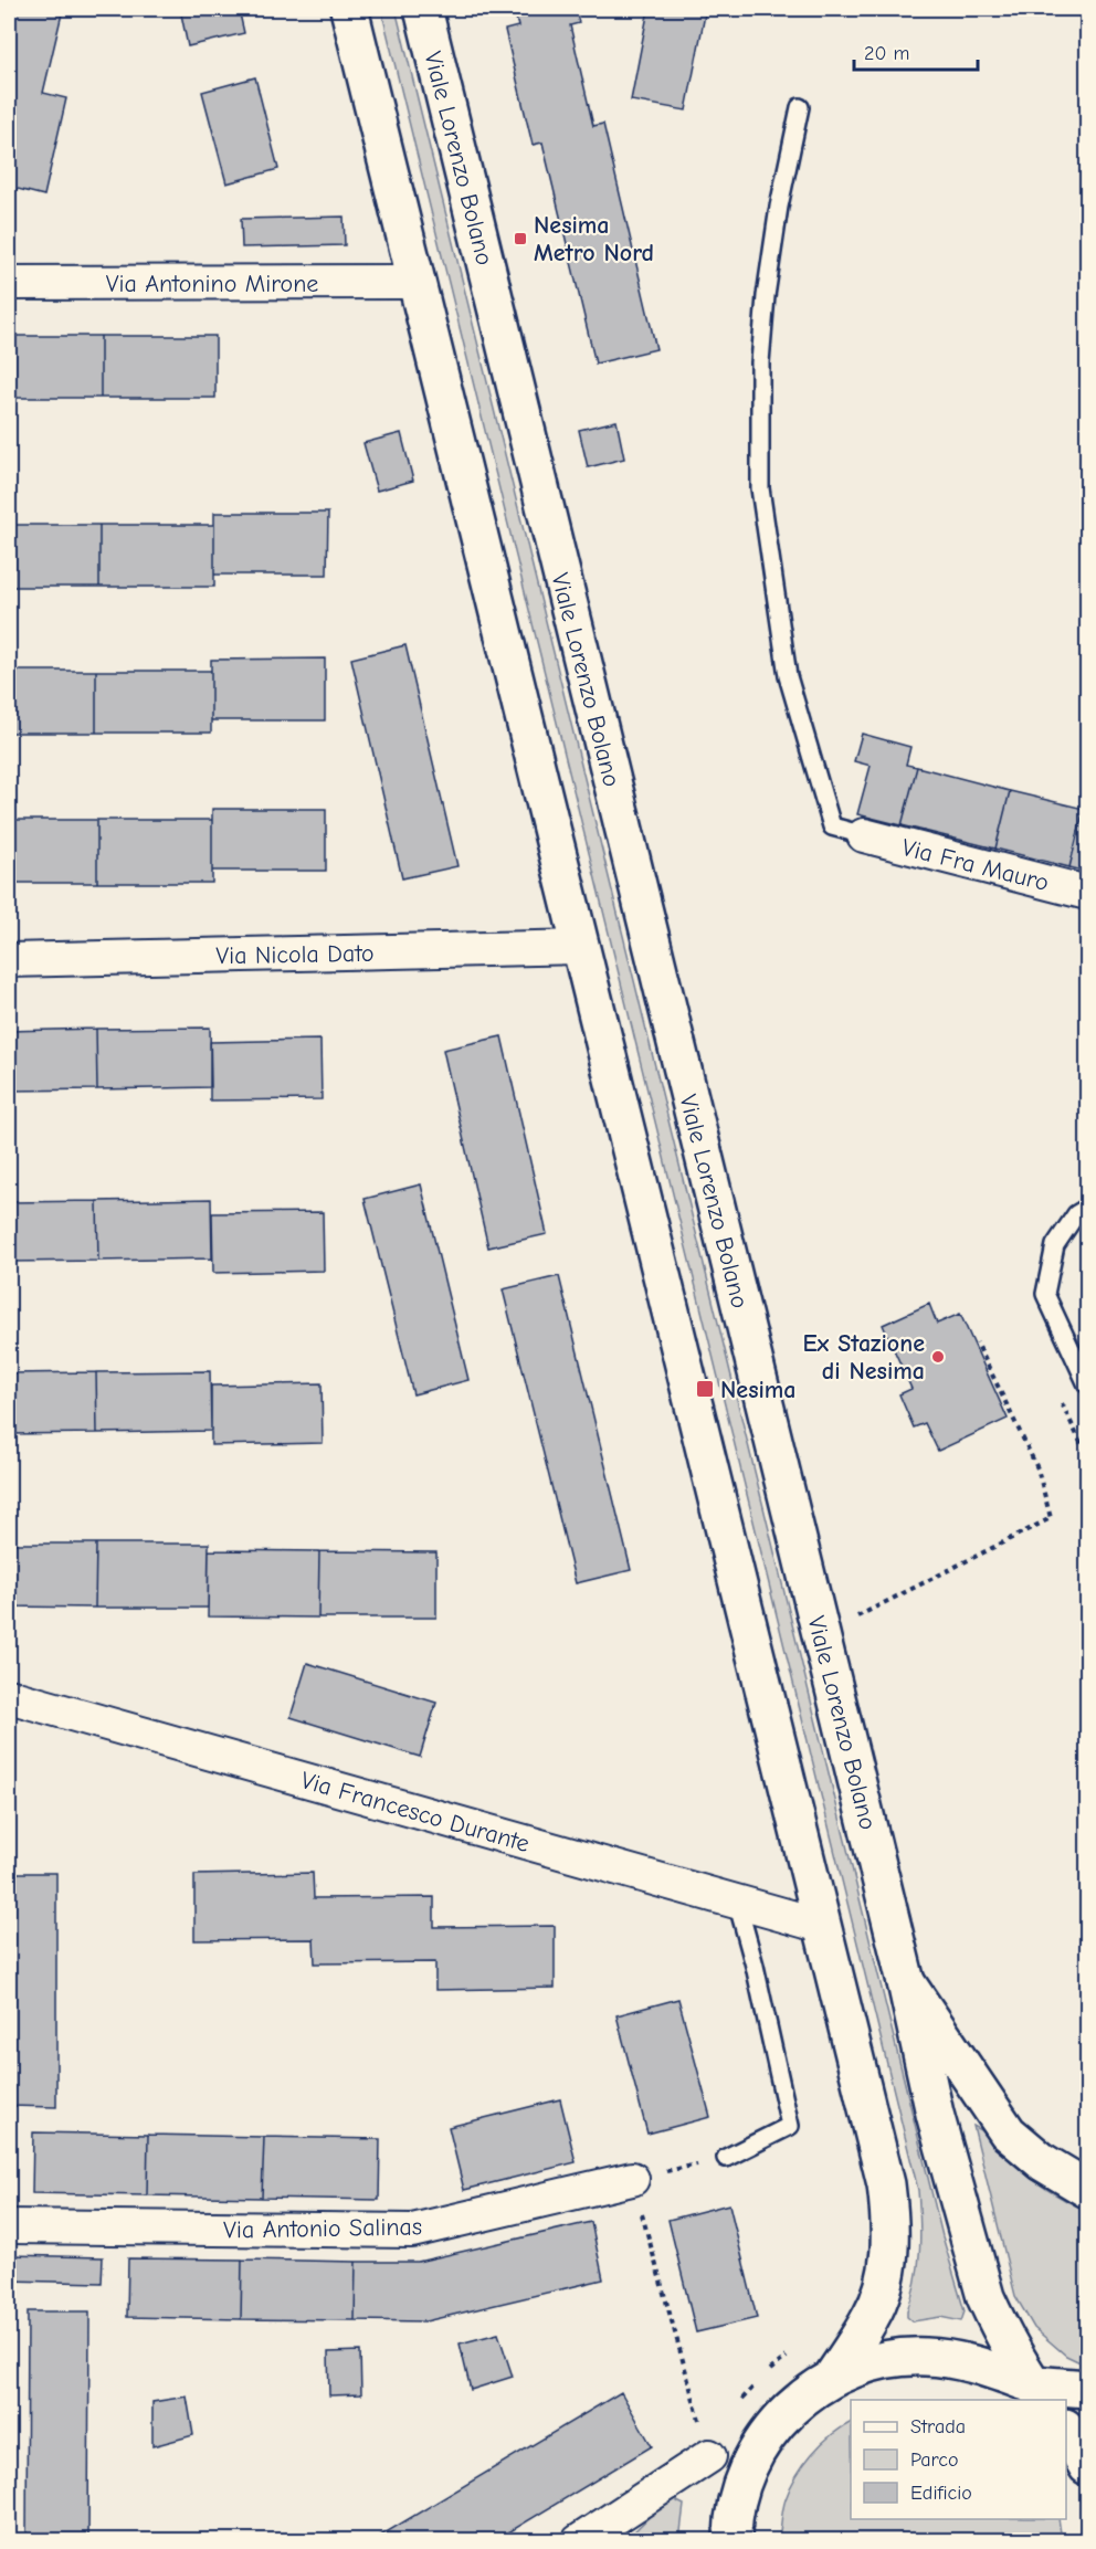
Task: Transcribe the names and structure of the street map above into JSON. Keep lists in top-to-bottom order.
{
  "streets": {
    "main road": ["Viale Lorenzo Bolano"],
    "street": [
      "Via Antonino Mirone",
      "Via Fra Mauro",
      "Via Nicola Dato",
      "Via Francesco Durante",
      "Via Antonio Salinas"
    ]
  },
  "places": {
    "transit": ["Nesima Metro Nord", "Nesima"],
    "other": ["Ex Stazione di Nesima"]
  },
  "legend": ["Strada", "Parco", "Edificio"],
  "scale_bar": "20 m"
}
